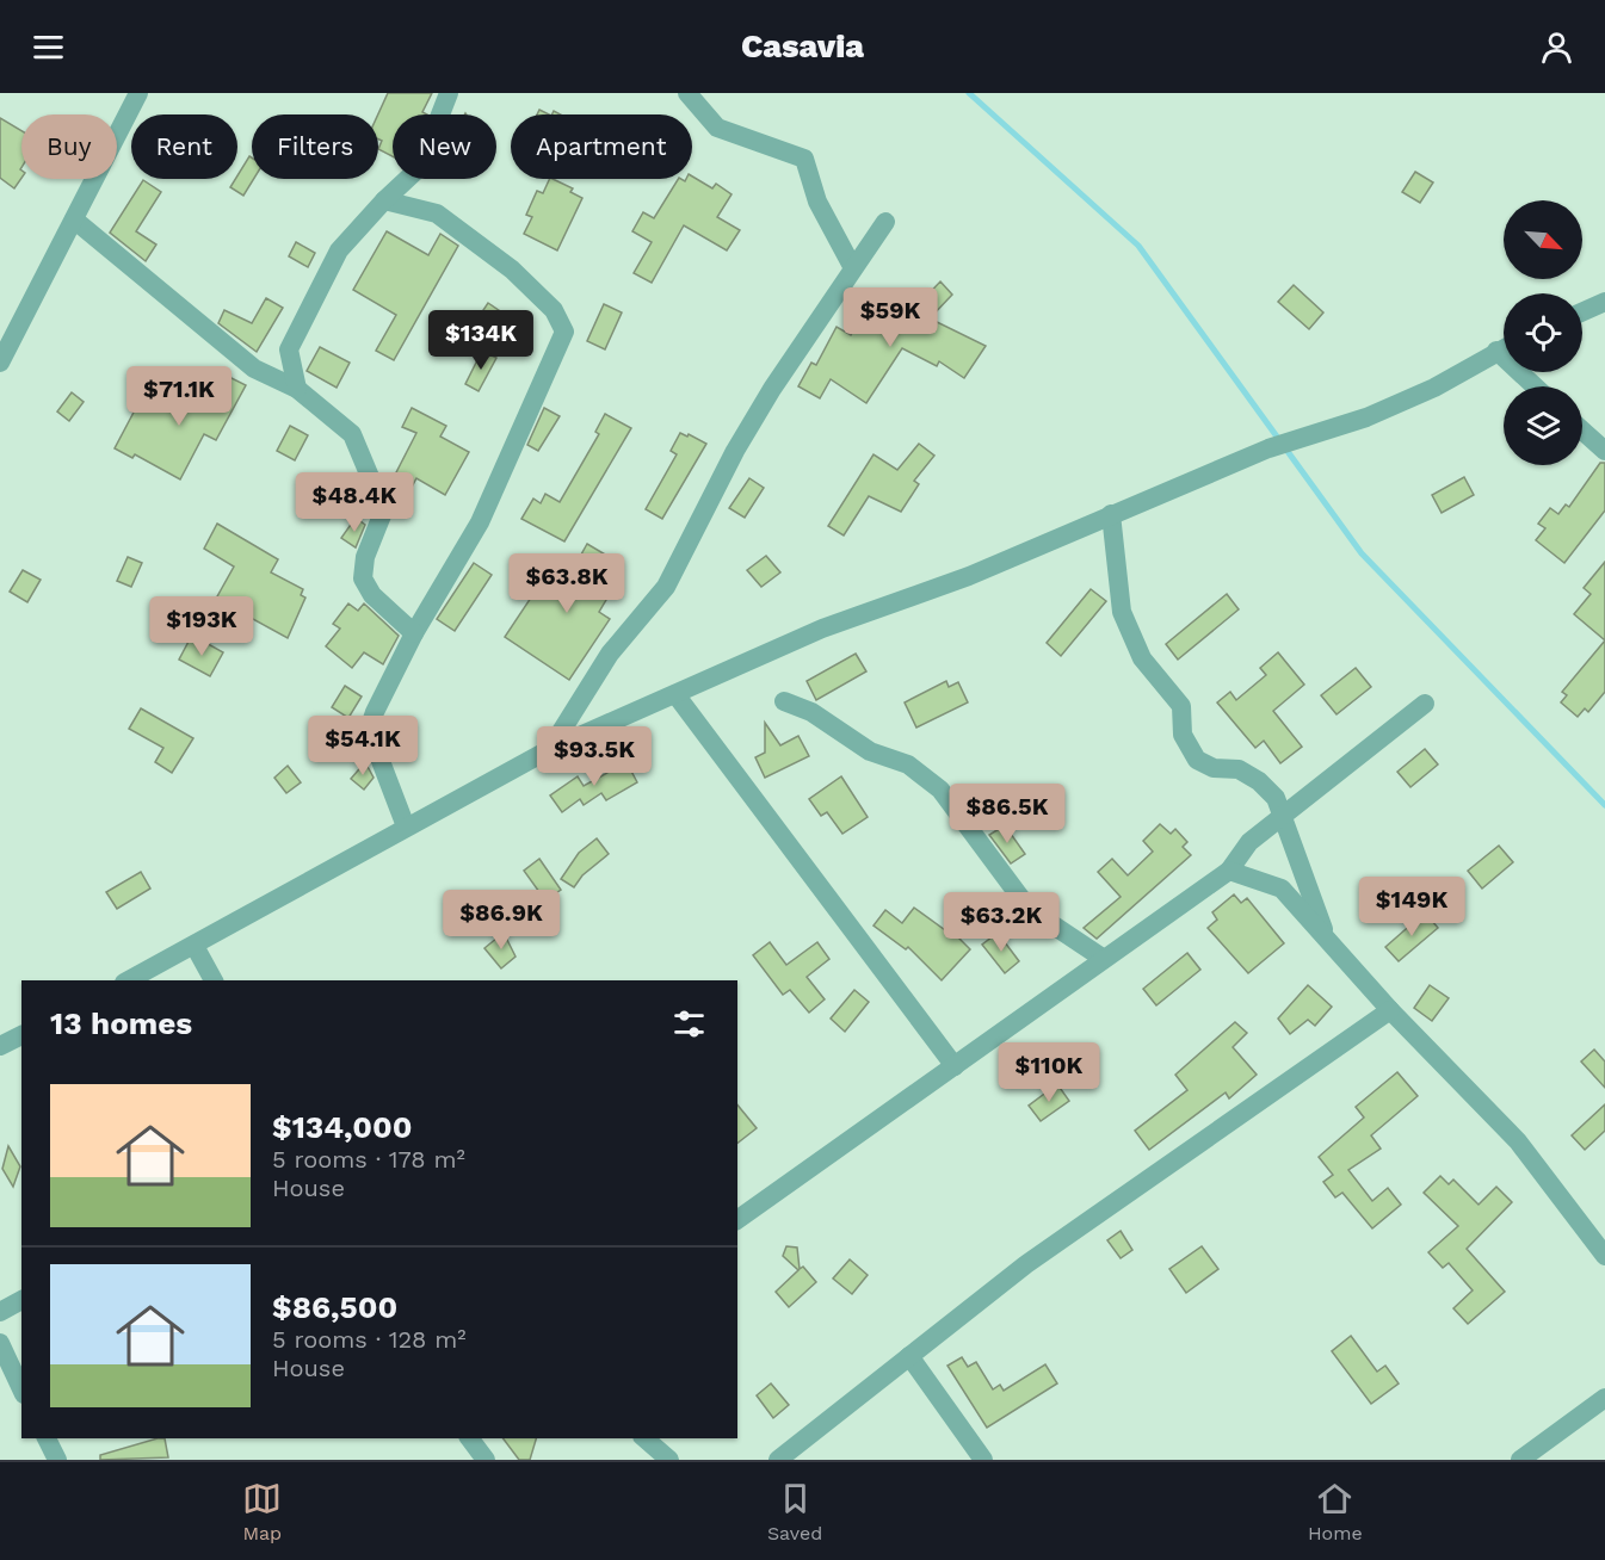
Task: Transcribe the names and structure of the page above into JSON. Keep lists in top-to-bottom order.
{
  "north": "bottom right",
  "page": {
    "header": "Casavia",
    "chip": [
      "Buy",
      "Rent",
      "Filters",
      "New",
      "Apartment"
    ],
    "price": [
      "$59K",
      "$134K",
      "$71.1K",
      "$48.4K",
      "$63.8K",
      "$193K",
      "$54.1K",
      "$93.5K",
      "$86.5K",
      "$149K",
      "$86.9K",
      "$63.2K",
      "$110K"
    ],
    "heading": "13 homes",
    "list": [
      {
        "name": "$134,000",
        "note": "5 rooms · 178 m² · House"
      },
      {
        "name": "$86,500",
        "note": "5 rooms · 128 m² · House"
      }
    ],
    "tabs": ["Map", "Saved", "Home"]
  }
}
